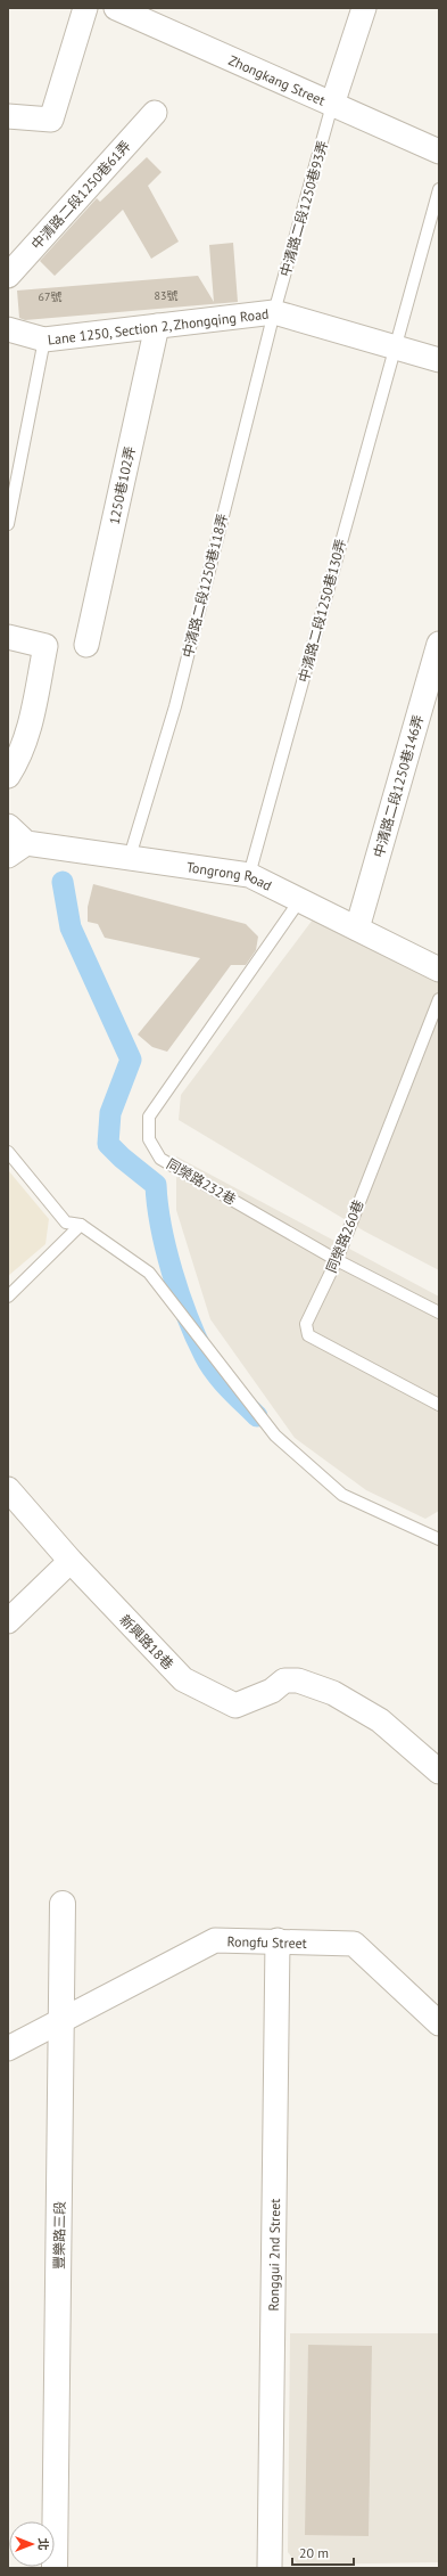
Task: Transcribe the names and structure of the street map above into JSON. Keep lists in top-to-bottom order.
{
  "streets": {
    "street": [
      "Zhongkang Street",
      "中清路二段1250巷61弄",
      "Lane 1250, Section 2, Zhongqing Road",
      "1250巷102弄",
      "中清路二段1250巷146弄",
      "Tongrong Road",
      "新興路18巷",
      "Rongfu Street",
      "豐樂路三段",
      "Ronggui 2nd Street"
    ],
    "lane": [
      "中清路二段1250巷93弄",
      "中清路二段1250巷118弄",
      "中清路二段1250巷130弄",
      "同榮路232巷",
      "同榮路260巷"
    ]
  },
  "crossings": [
    ["Zhongkang Street", "中清路二段1250巷93弄"],
    ["中清路二段1250巷93弄", "Lane 1250, Section 2, Zhongqing Road"],
    ["中清路二段1250巷93弄", "中清路二段1250巷118弄"],
    ["Lane 1250, Section 2, Zhongqing Road", "1250巷102弄"],
    ["Lane 1250, Section 2, Zhongqing Road", "中清路二段1250巷118弄"],
    ["Lane 1250, Section 2, Zhongqing Road", "中清路二段1250巷130弄"],
    ["中清路二段1250巷118弄", "Tongrong Road"],
    ["中清路二段1250巷130弄", "Tongrong Road"],
    ["中清路二段1250巷146弄", "Tongrong Road"],
    ["Tongrong Road", "同榮路232巷"],
    ["同榮路232巷", "同榮路260巷"],
    ["Rongfu Street", "豐樂路三段"],
    ["Rongfu Street", "Ronggui 2nd Street"]
  ],
  "house_numbers": ["83號", "67號"],
  "scale_bar": "20 m",
  "north": "right"
}
